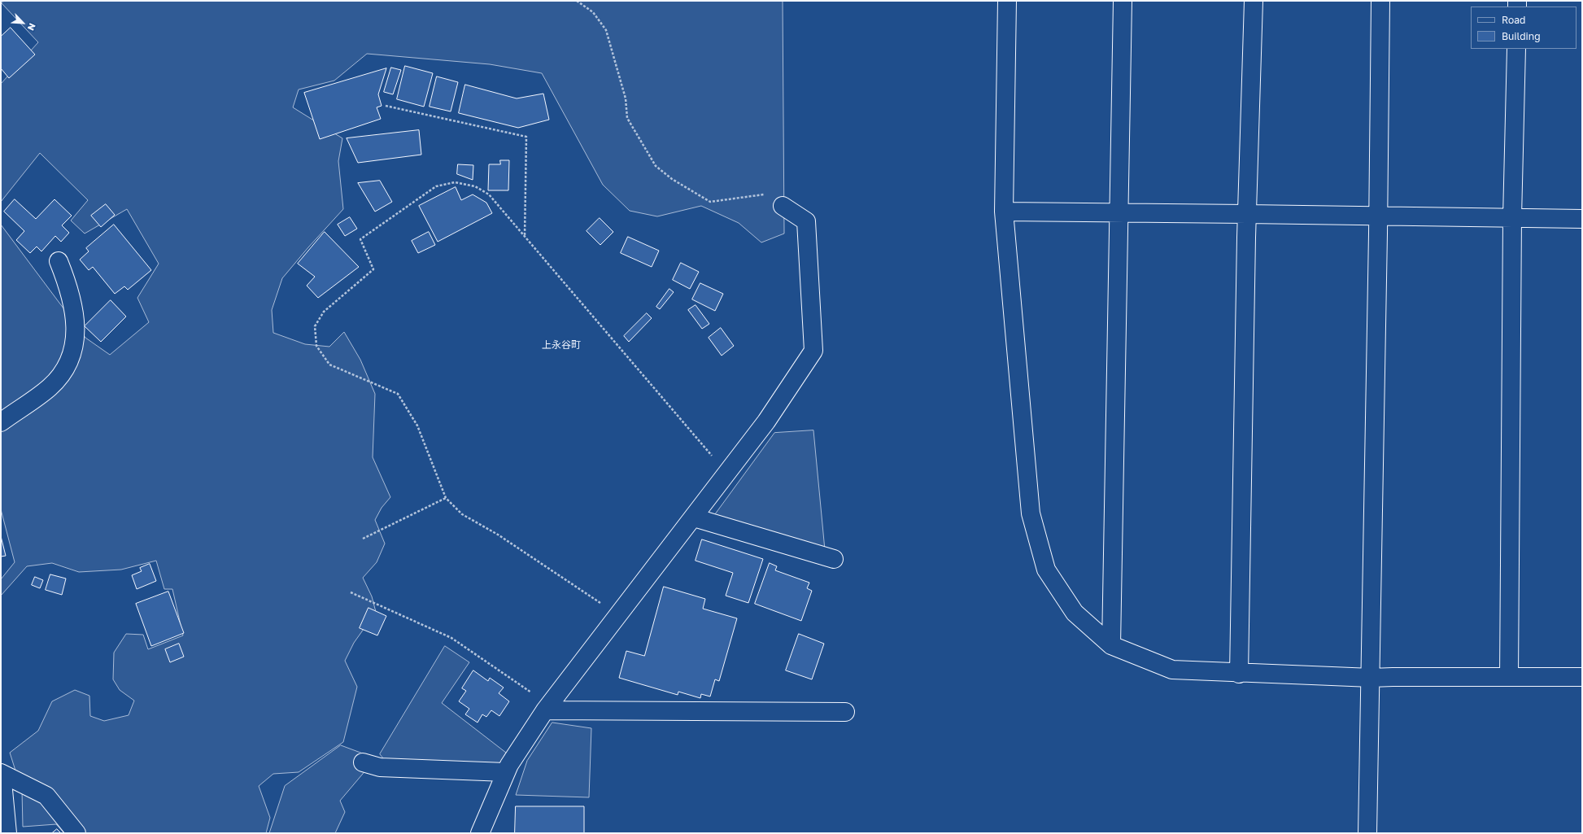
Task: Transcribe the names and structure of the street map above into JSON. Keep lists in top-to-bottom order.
{
  "districts": ["上永谷町"],
  "legend": ["Road", "Building"],
  "north": "bottom right"
}
